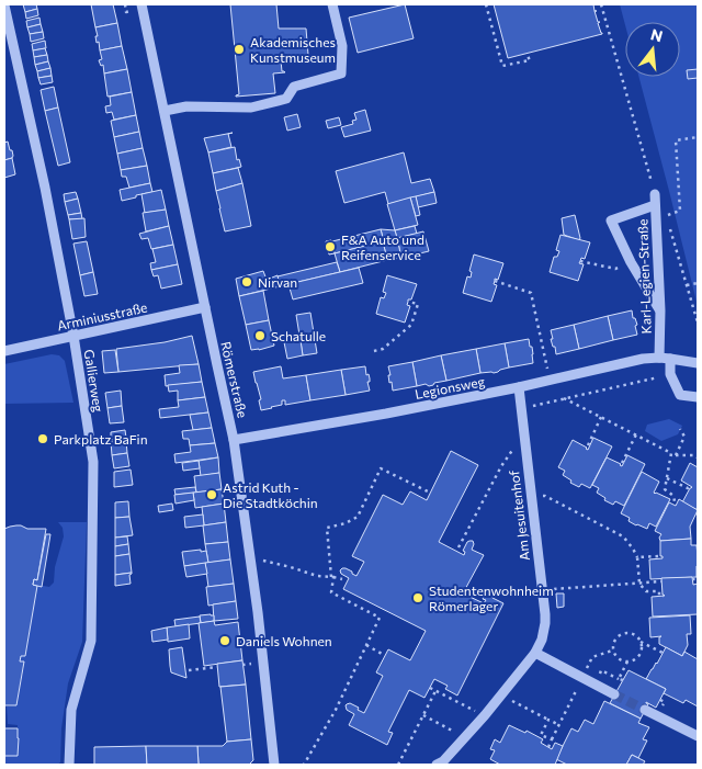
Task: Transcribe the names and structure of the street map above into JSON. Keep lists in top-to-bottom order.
{
  "streets": {
    "street": [
      "Karl-Legien-Straße",
      "Arminiusstraße",
      "Römerstraße",
      "Gallierweg",
      "Legionsweg",
      "Am Jesuitenhof"
    ]
  },
  "crossings": [
    ["Karl-Legien-Straße", "Legionsweg"],
    ["Arminiusstraße", "Römerstraße"],
    ["Arminiusstraße", "Gallierweg"],
    ["Römerstraße", "Legionsweg"],
    ["Legionsweg", "Am Jesuitenhof"]
  ],
  "places": [
    "Akademisches Kunstmuseum",
    "F&A Auto und Reifenservice",
    "Nirvan",
    "Schatulle",
    "Parkplatz BaFin",
    "Astrid Kuth - Die Stadtköchin",
    "Studentenwohnheim Römerlager",
    "Daniels Wohnen"
  ],
  "north": "top"
}
